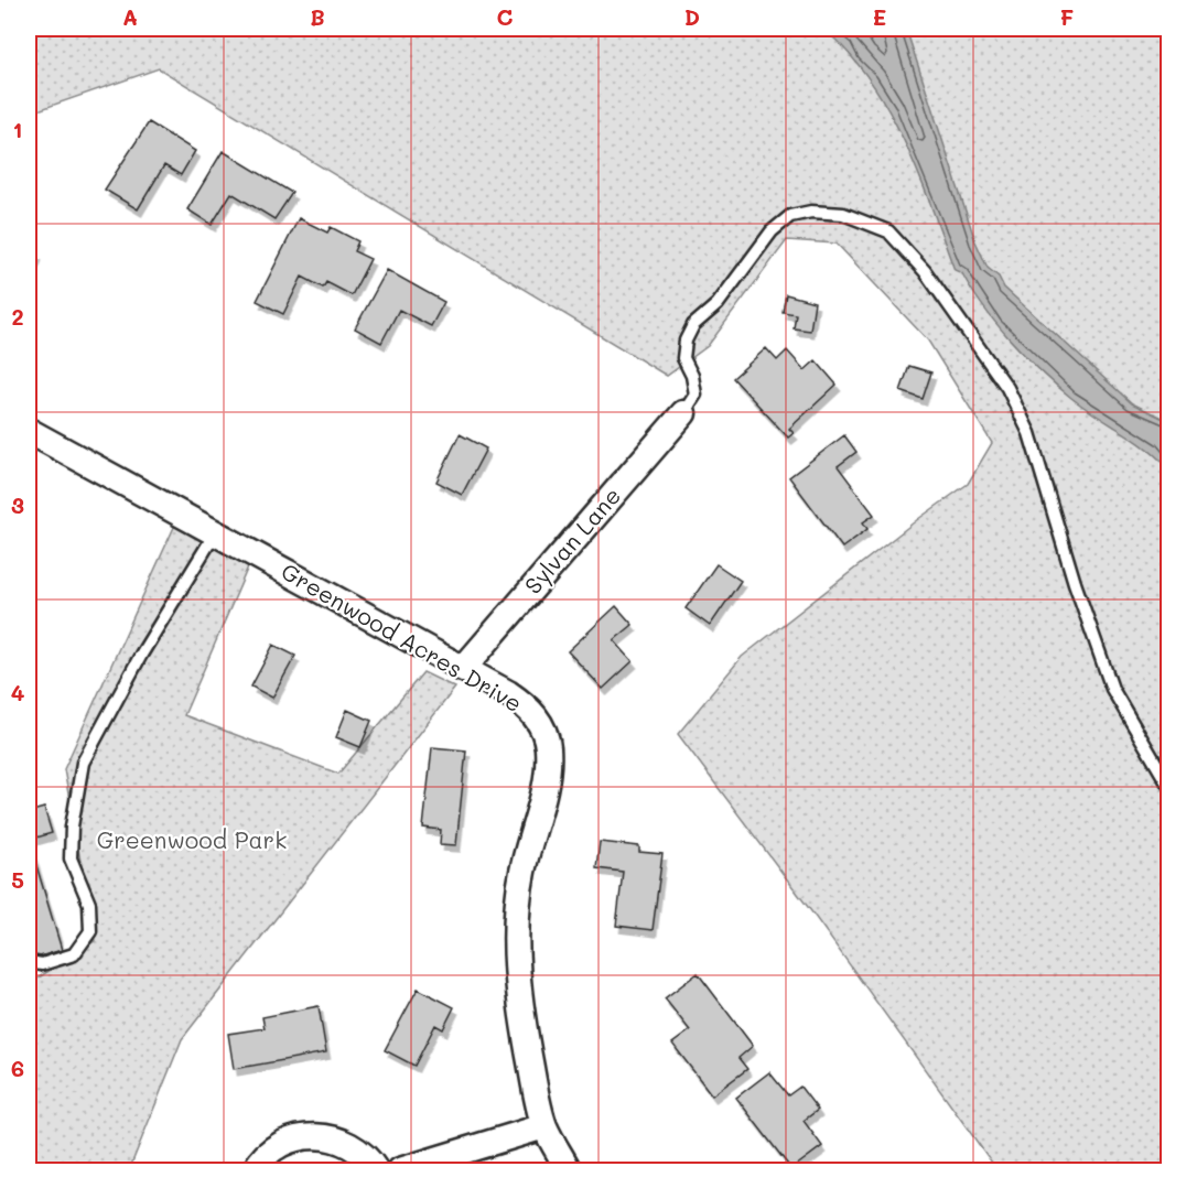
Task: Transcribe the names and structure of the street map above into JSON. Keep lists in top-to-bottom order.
{
  "streets": {
    "street": ["Sylvan Lane", "Greenwood Acres Drive"]
  },
  "crossings": [
    ["Sylvan Lane", "Greenwood Acres Drive"]
  ],
  "parks": ["Greenwood Park"],
  "grid": {
    "columns": [
      "A",
      "B",
      "C",
      "D",
      "E",
      "F"
    ],
    "rows": [
      "1",
      "2",
      "3",
      "4",
      "5",
      "6"
    ]
  }
}
